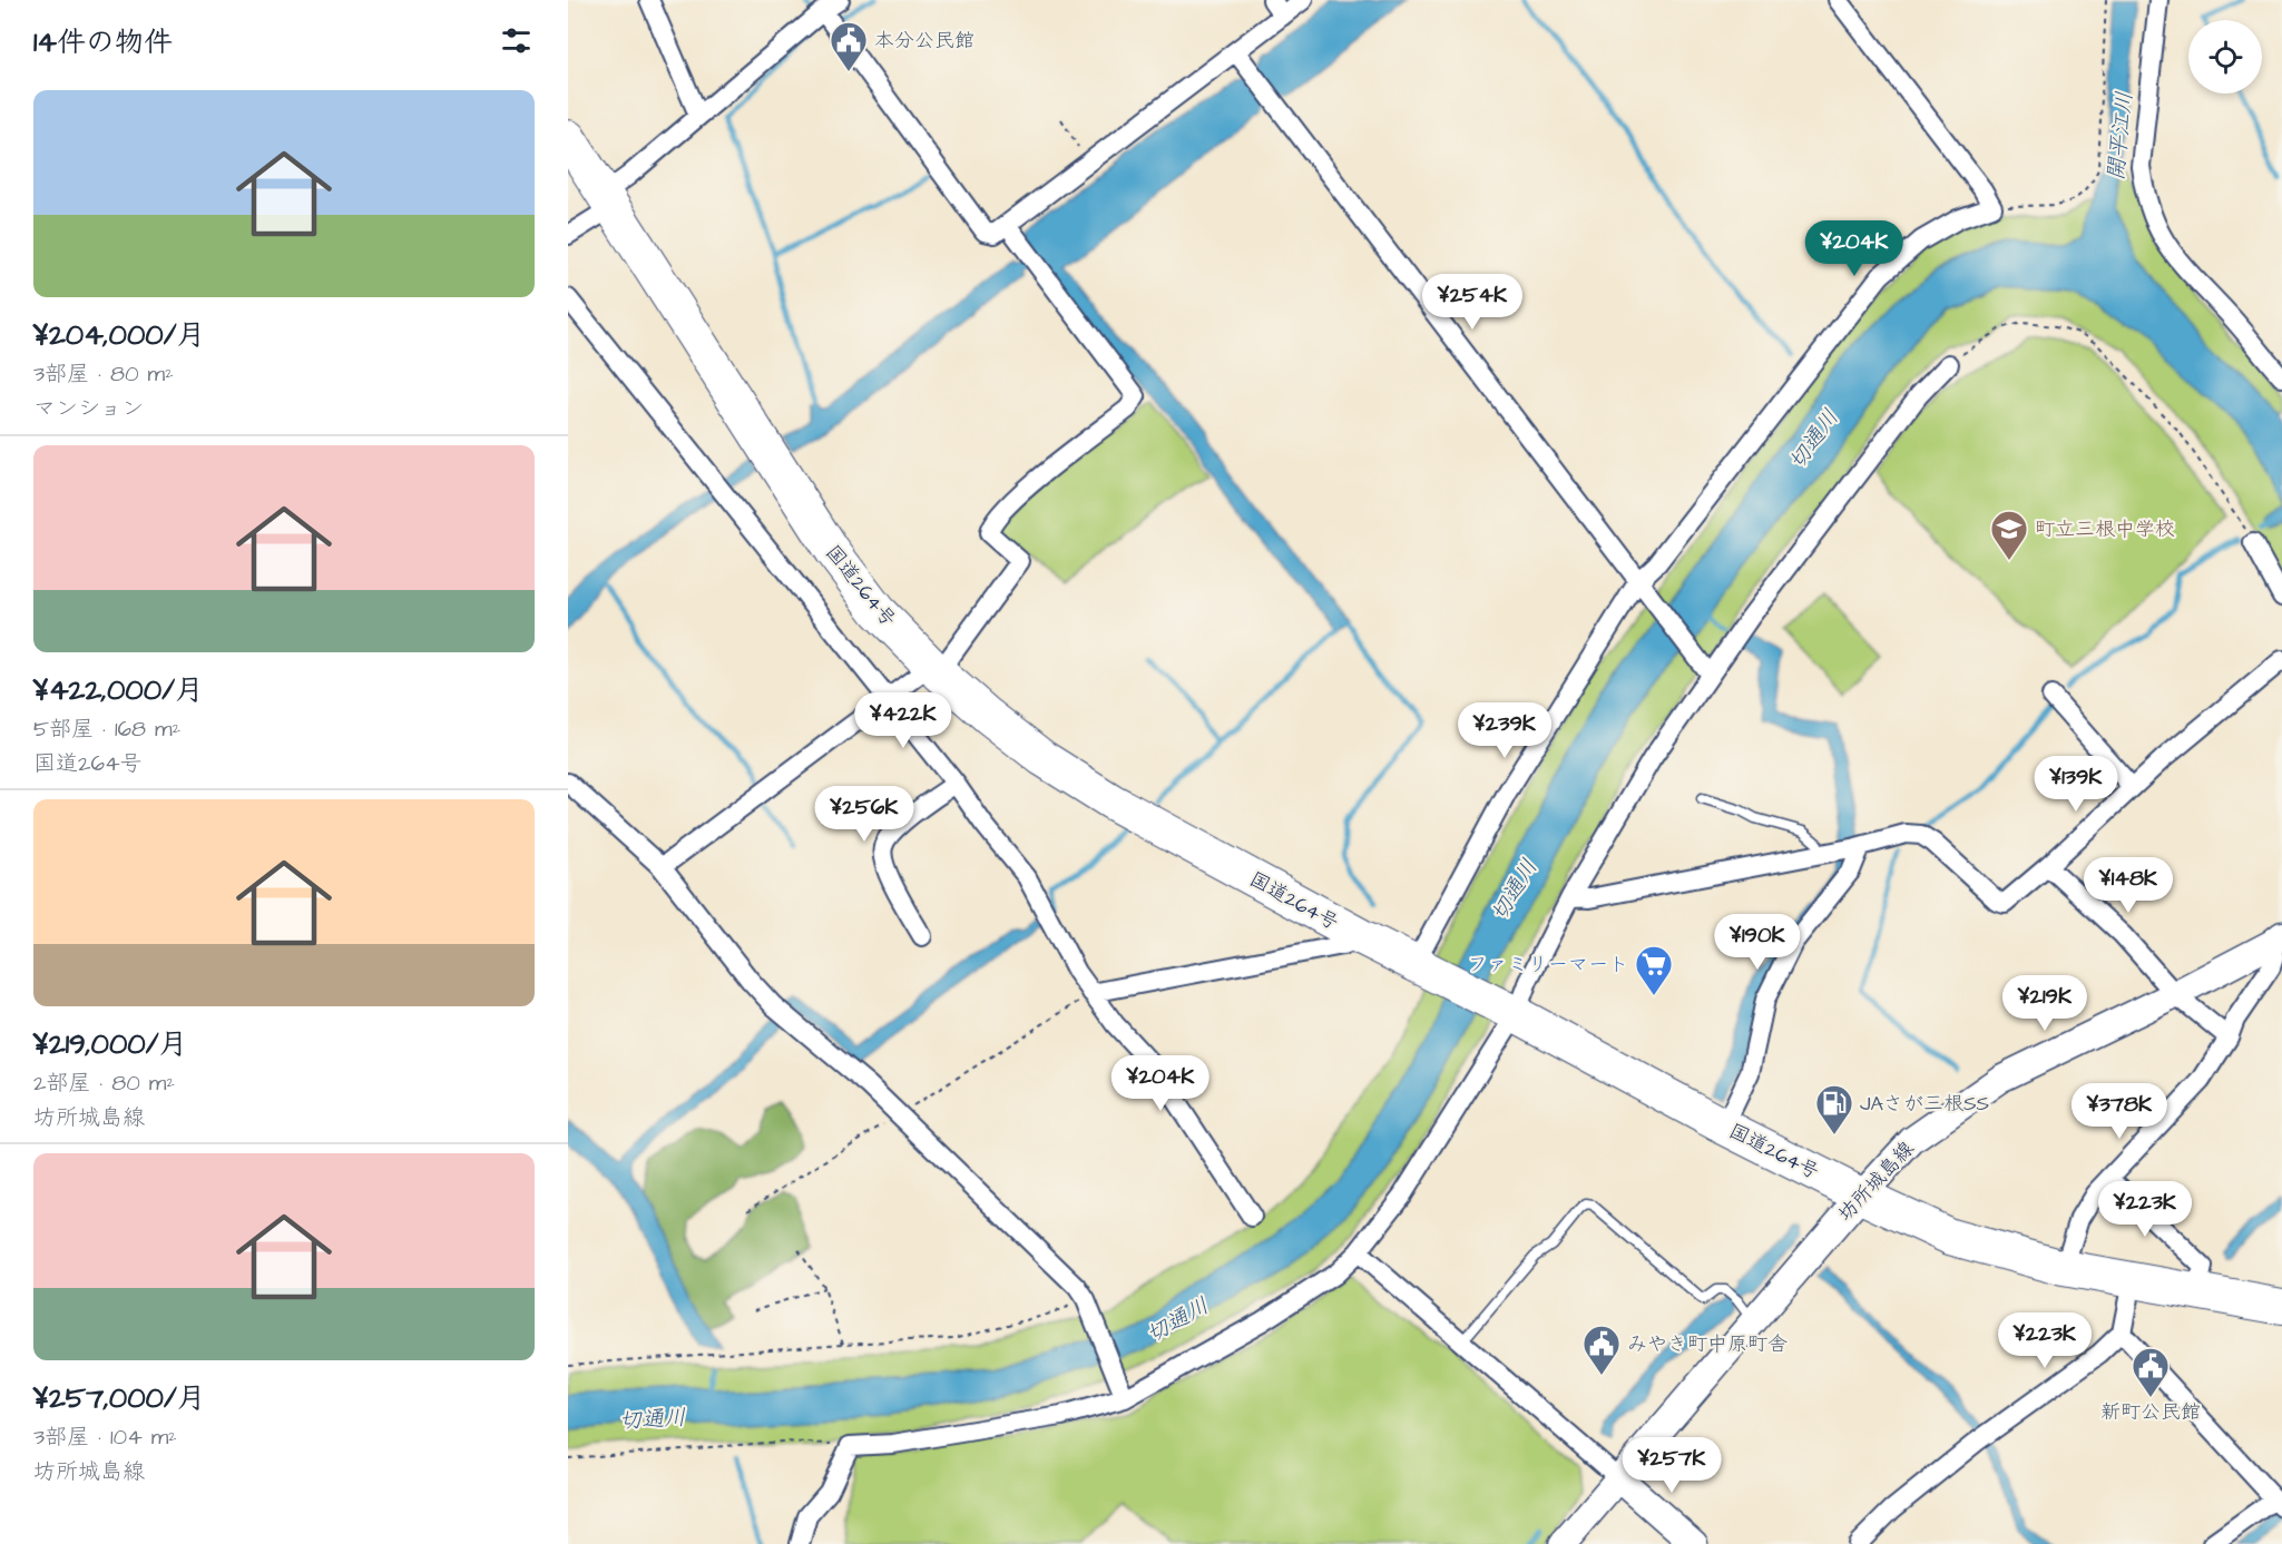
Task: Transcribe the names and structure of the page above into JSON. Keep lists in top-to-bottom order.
{
  "streets": {
    "highway": ["国道264号"],
    "main road": ["坊所城島線"]
  },
  "crossings": [
    ["国道264号", "坊所城島線"]
  ],
  "water": ["開平江川", "切通川"],
  "places": {
    "public building": ["本分公民館", "みやき町中原町舎", "新町公民館"],
    "school or university": ["町立三根中学校"],
    "supermarket": ["ファミリーマート"],
    "fuel station": ["JAさが三根SS"]
  },
  "page": {
    "heading": "14件の物件",
    "list": [
      {
        "name": "¥204,000/月",
        "note": "3部屋 · 80 m² · マンション"
      },
      {
        "name": "¥422,000/月",
        "note": "5部屋 · 168 m² · 国道264号"
      },
      {
        "name": "¥219,000/月",
        "note": "2部屋 · 80 m² · 坊所城島線"
      },
      {
        "name": "¥257,000/月",
        "note": "3部屋 · 104 m² · 坊所城島線"
      }
    ],
    "price": [
      "¥204K",
      "¥254K",
      "¥422K",
      "¥239K",
      "¥139K",
      "¥256K",
      "¥148K",
      "¥190K",
      "¥219K",
      "¥204K",
      "¥378K",
      "¥223K",
      "¥223K",
      "¥257K"
    ]
  }
}
